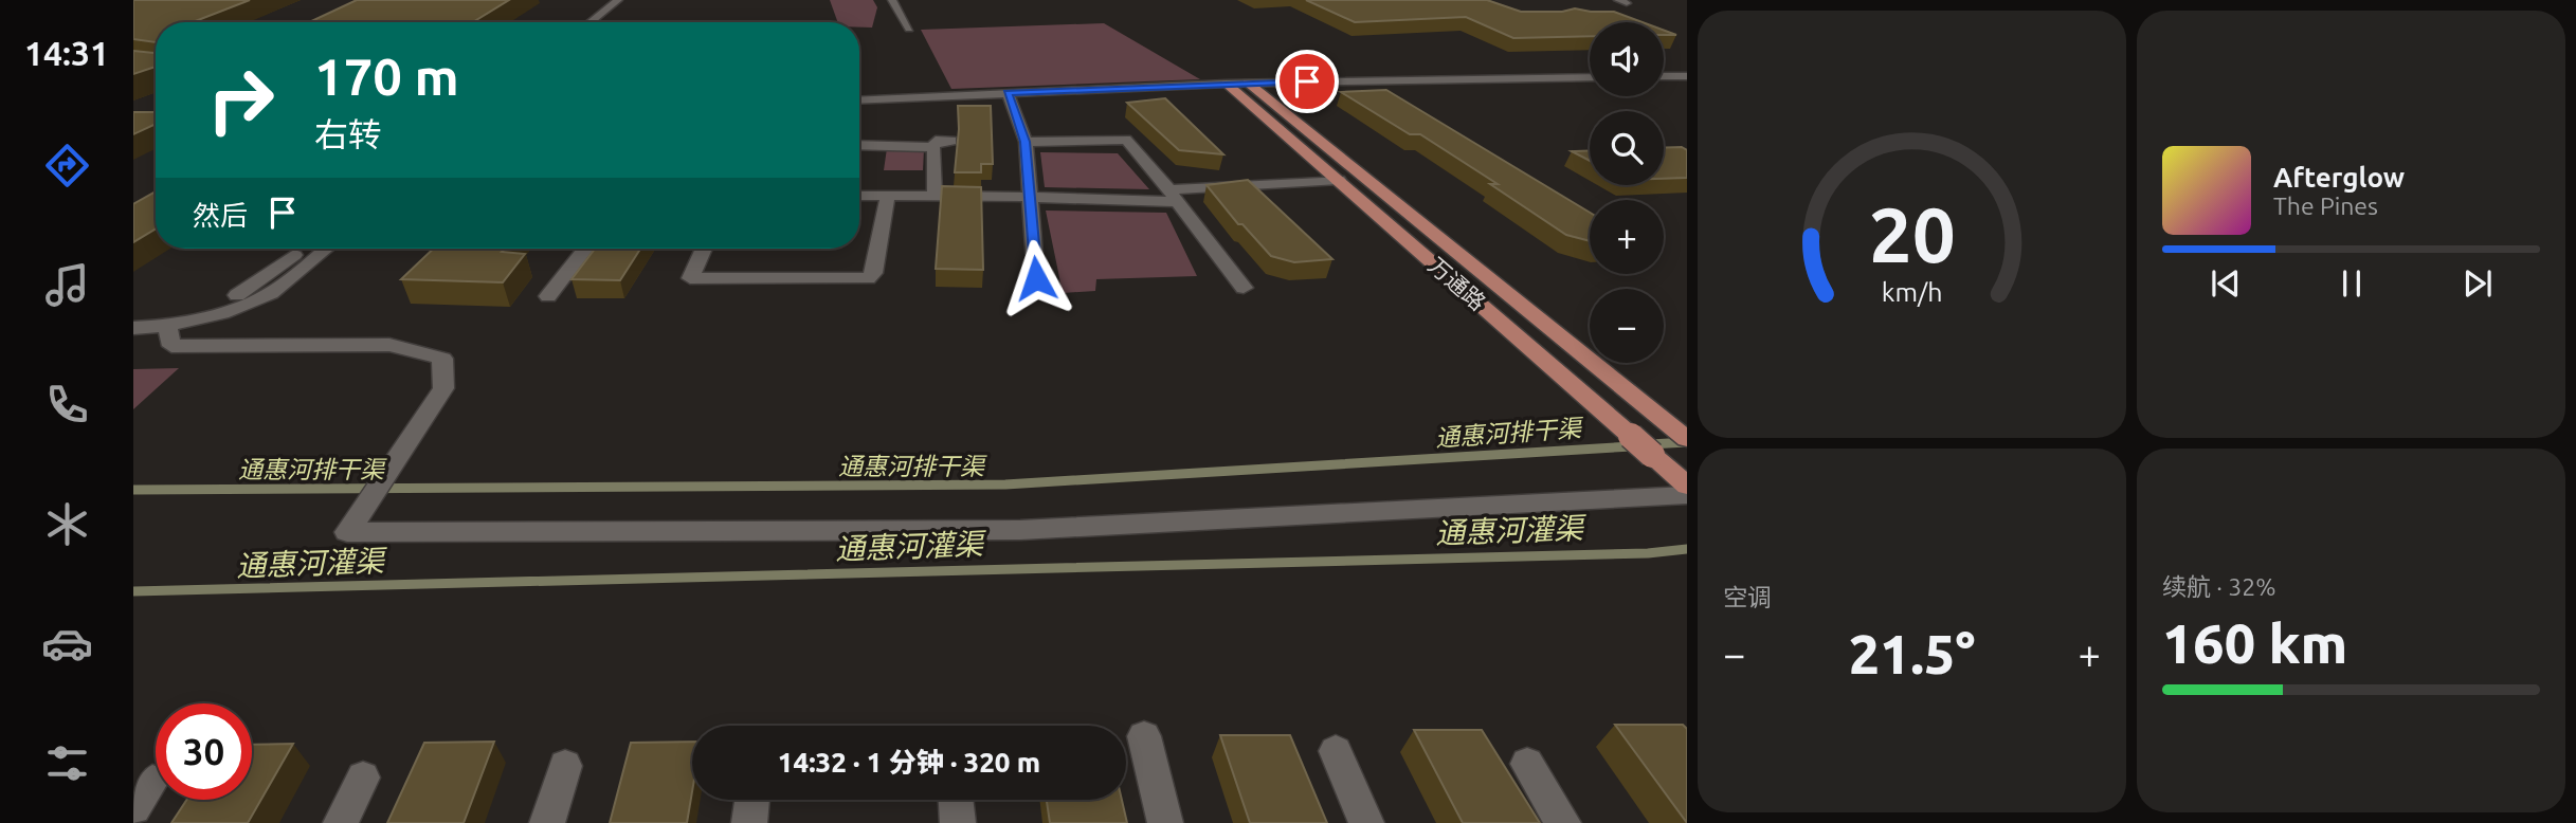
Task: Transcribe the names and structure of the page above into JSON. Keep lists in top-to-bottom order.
{
  "streets": {
    "main road": ["万通路"]
  },
  "water": ["通惠河排干渠", "通惠河灌渠"],
  "page": {
    "tabs": "14:31",
    "map_buttons": ["+", "−"],
    "turn": ["170 m", "右转"],
    "song": ["Afterglow", "The Pines"],
    "then": "然后",
    "tile": [
      "空调",
      ["续航 · 32%", "160 km"]
    ],
    "heat": ["−", "21.5°", "+"],
    "limit": "30",
    "trip": "14:32 · 1 分钟 · 320 m",
    "gauge": ["20", "km/h"]
  }
}
